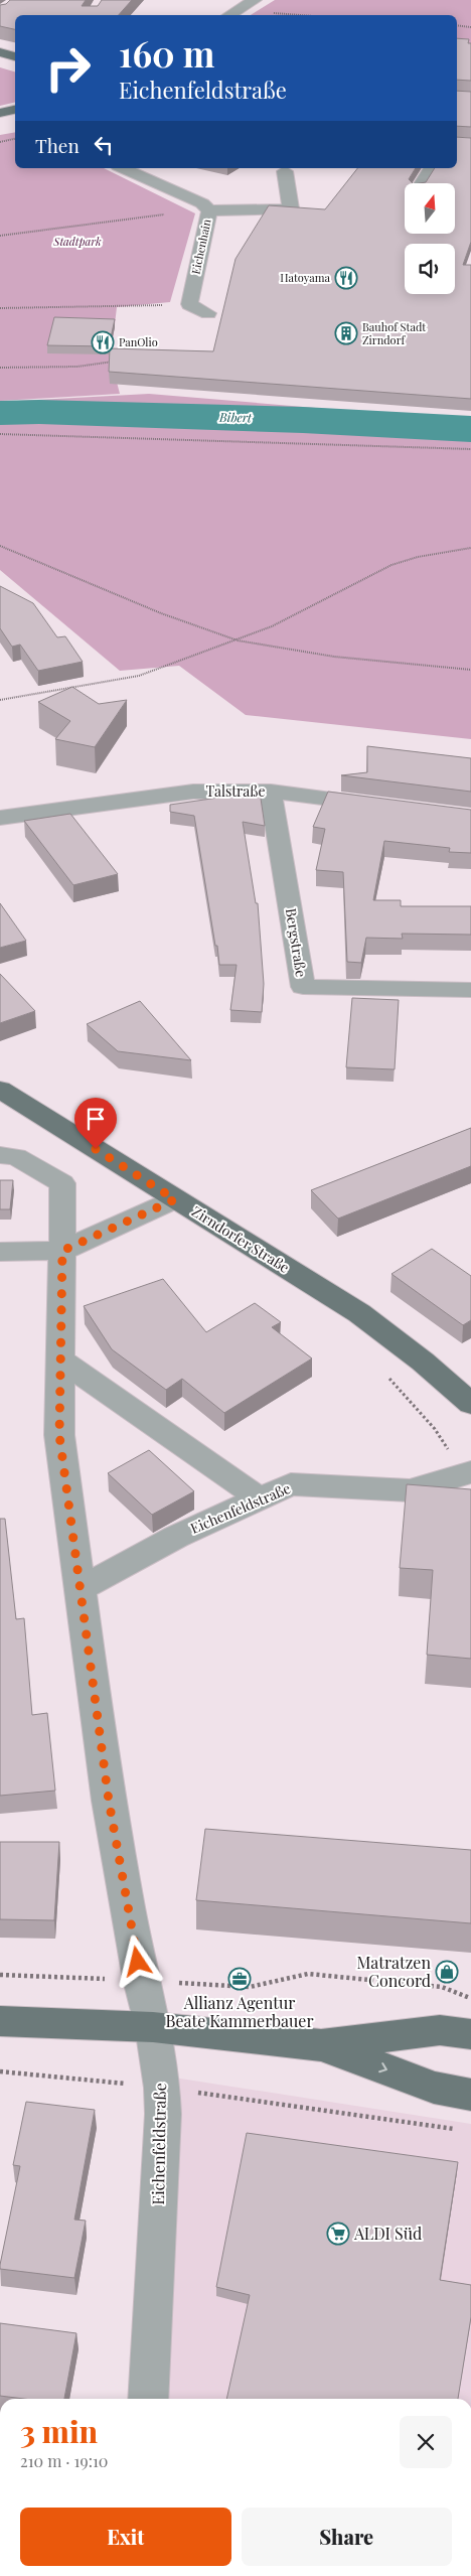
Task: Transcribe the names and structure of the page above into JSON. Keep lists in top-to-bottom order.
{
  "streets": {
    "main road": ["Zirndorfer Straße"],
    "street": [
      "Eichenhain",
      "Talstraße",
      "Bergstraße",
      "Eichenfeldstraße"
    ]
  },
  "crossings": [
    ["Talstraße", "Bergstraße"]
  ],
  "water": ["Bibert"],
  "parks": ["Stadtpark"],
  "places": {
    "restaurant": ["Hatoyama", "PanOlio"],
    "building": ["Bauhof Stadt Zirndorf"],
    "shop": ["Matratzen Concord"],
    "office": ["Allianz Agentur Beate Kammerbauer"],
    "supermarket": ["ALDI Süd"]
  },
  "north": "top",
  "page": {
    "turn": ["160 m", "Eichenfeldstraße"],
    "then": "Then",
    "heading": ["3 min", "210 m · 19:10"],
    "buttons": ["Exit", "Share"]
  }
}
